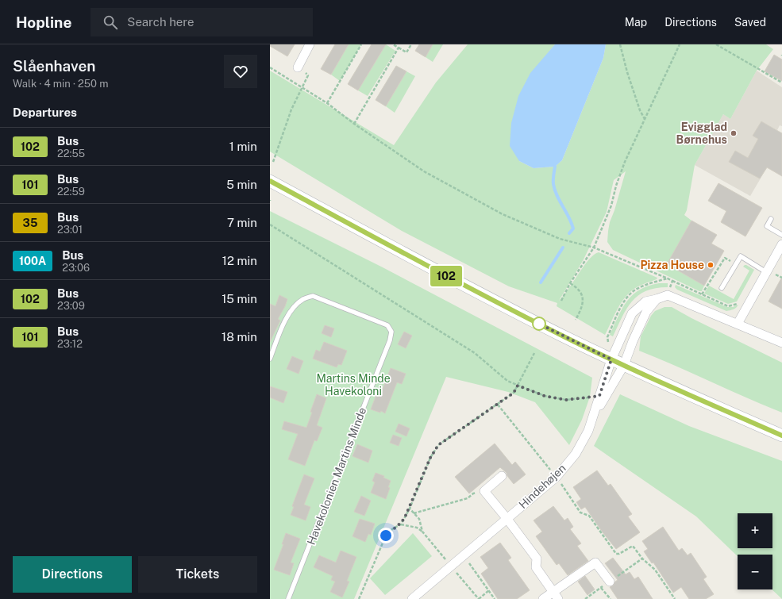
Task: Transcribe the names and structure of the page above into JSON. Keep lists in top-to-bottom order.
{
  "streets": {
    "street": ["Hindehøjen"],
    "lane": ["Havekolonien Martins Minde"]
  },
  "parks": ["Martins Minde Havekoloni"],
  "places": ["Evigglad Børnehus", "Pizza House"],
  "lines": ["bus line 102"],
  "page": {
    "header": "Hopline",
    "search": "Search here",
    "nav": ["Map", "Directions", "Saved"],
    "heading": [
      ["Slåenhaven", "Walk · 4 min · 250 m"],
      "Departures"
    ],
    "on_map": "102",
    "list": [
      {
        "mark": "102",
        "name": "Bus",
        "note": "22:55",
        "value": "1 min"
      },
      {
        "mark": "101",
        "name": "Bus",
        "note": "22:59",
        "value": "5 min"
      },
      {
        "mark": "35",
        "name": "Bus",
        "note": "23:01",
        "value": "7 min"
      },
      {
        "mark": "100A",
        "name": "Bus",
        "note": "23:06",
        "value": "12 min"
      },
      {
        "mark": "102",
        "name": "Bus",
        "note": "23:09",
        "value": "15 min"
      },
      {
        "mark": "101",
        "name": "Bus",
        "note": "23:12",
        "value": "18 min"
      }
    ],
    "map_buttons": ["+", "−"],
    "buttons": ["Directions", "Tickets"]
  }
}
